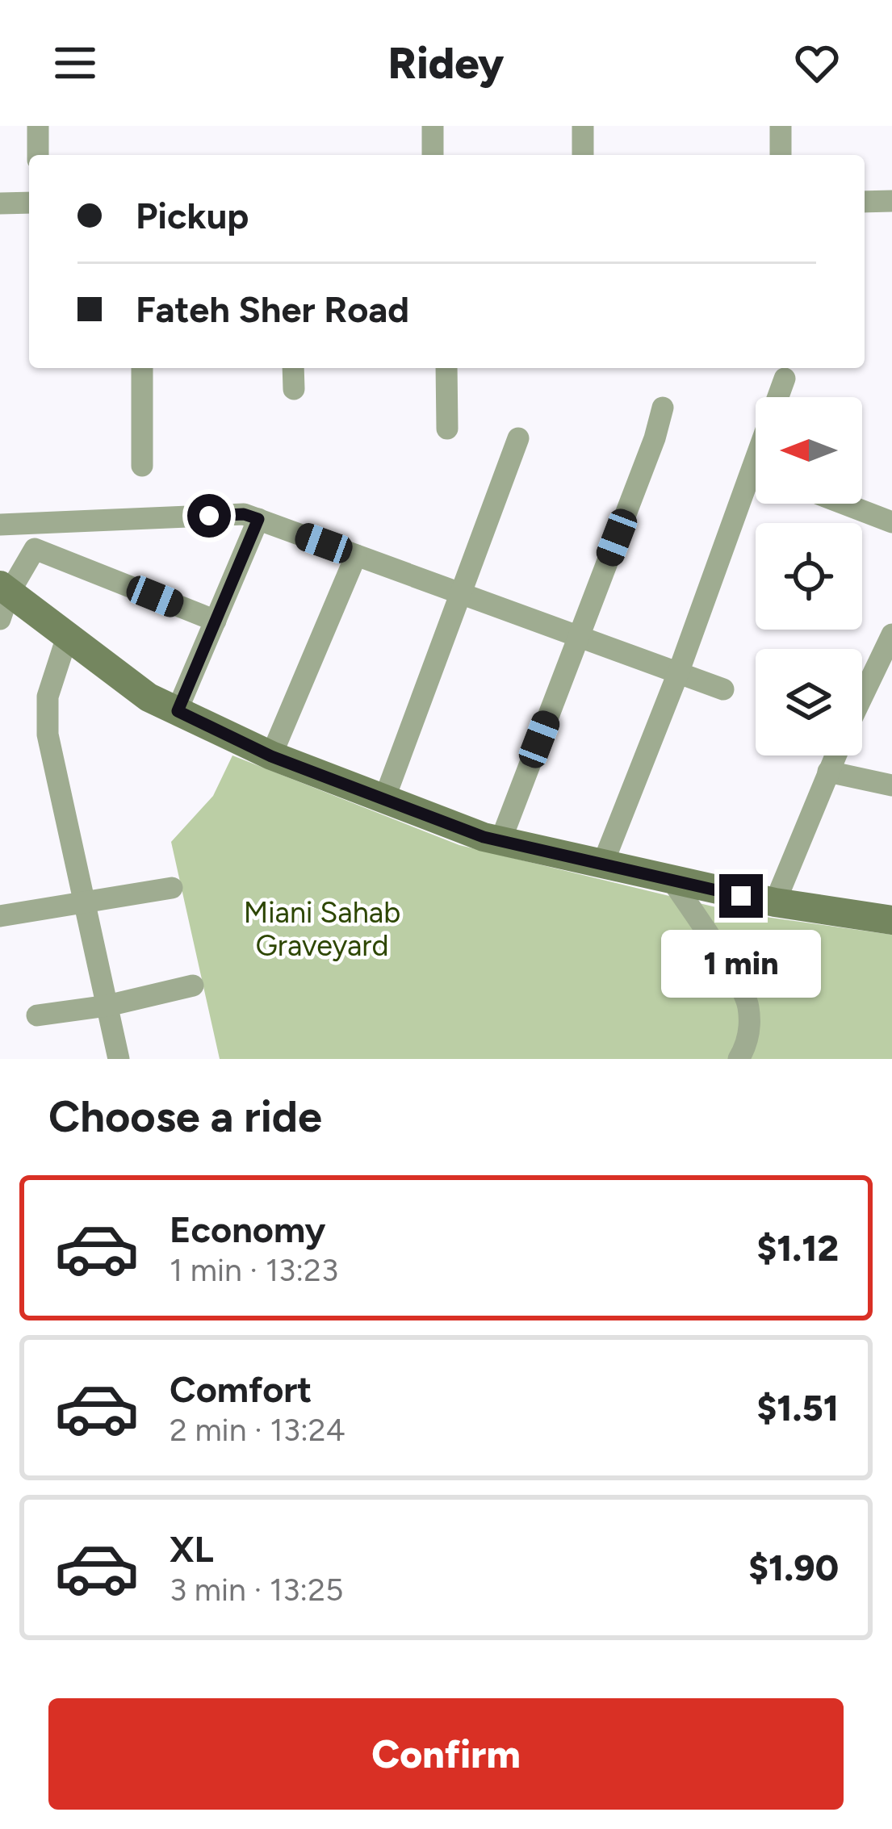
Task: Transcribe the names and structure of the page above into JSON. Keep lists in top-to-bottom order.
{
  "parks": ["Miani Sahab Graveyard"],
  "north": "left",
  "page": {
    "header": "Ridey",
    "banner": ["Pickup", "Fateh Sher Road"],
    "bubble": "1 min",
    "heading": "Choose a ride",
    "list": [
      {
        "name": "Economy",
        "note": "1 min · 13:23",
        "value": "$1.12"
      },
      {
        "name": "Comfort",
        "note": "2 min · 13:24",
        "value": "$1.51"
      },
      {
        "name": "XL",
        "note": "3 min · 13:25",
        "value": "$1.90"
      }
    ],
    "buttons": "Confirm"
  }
}
